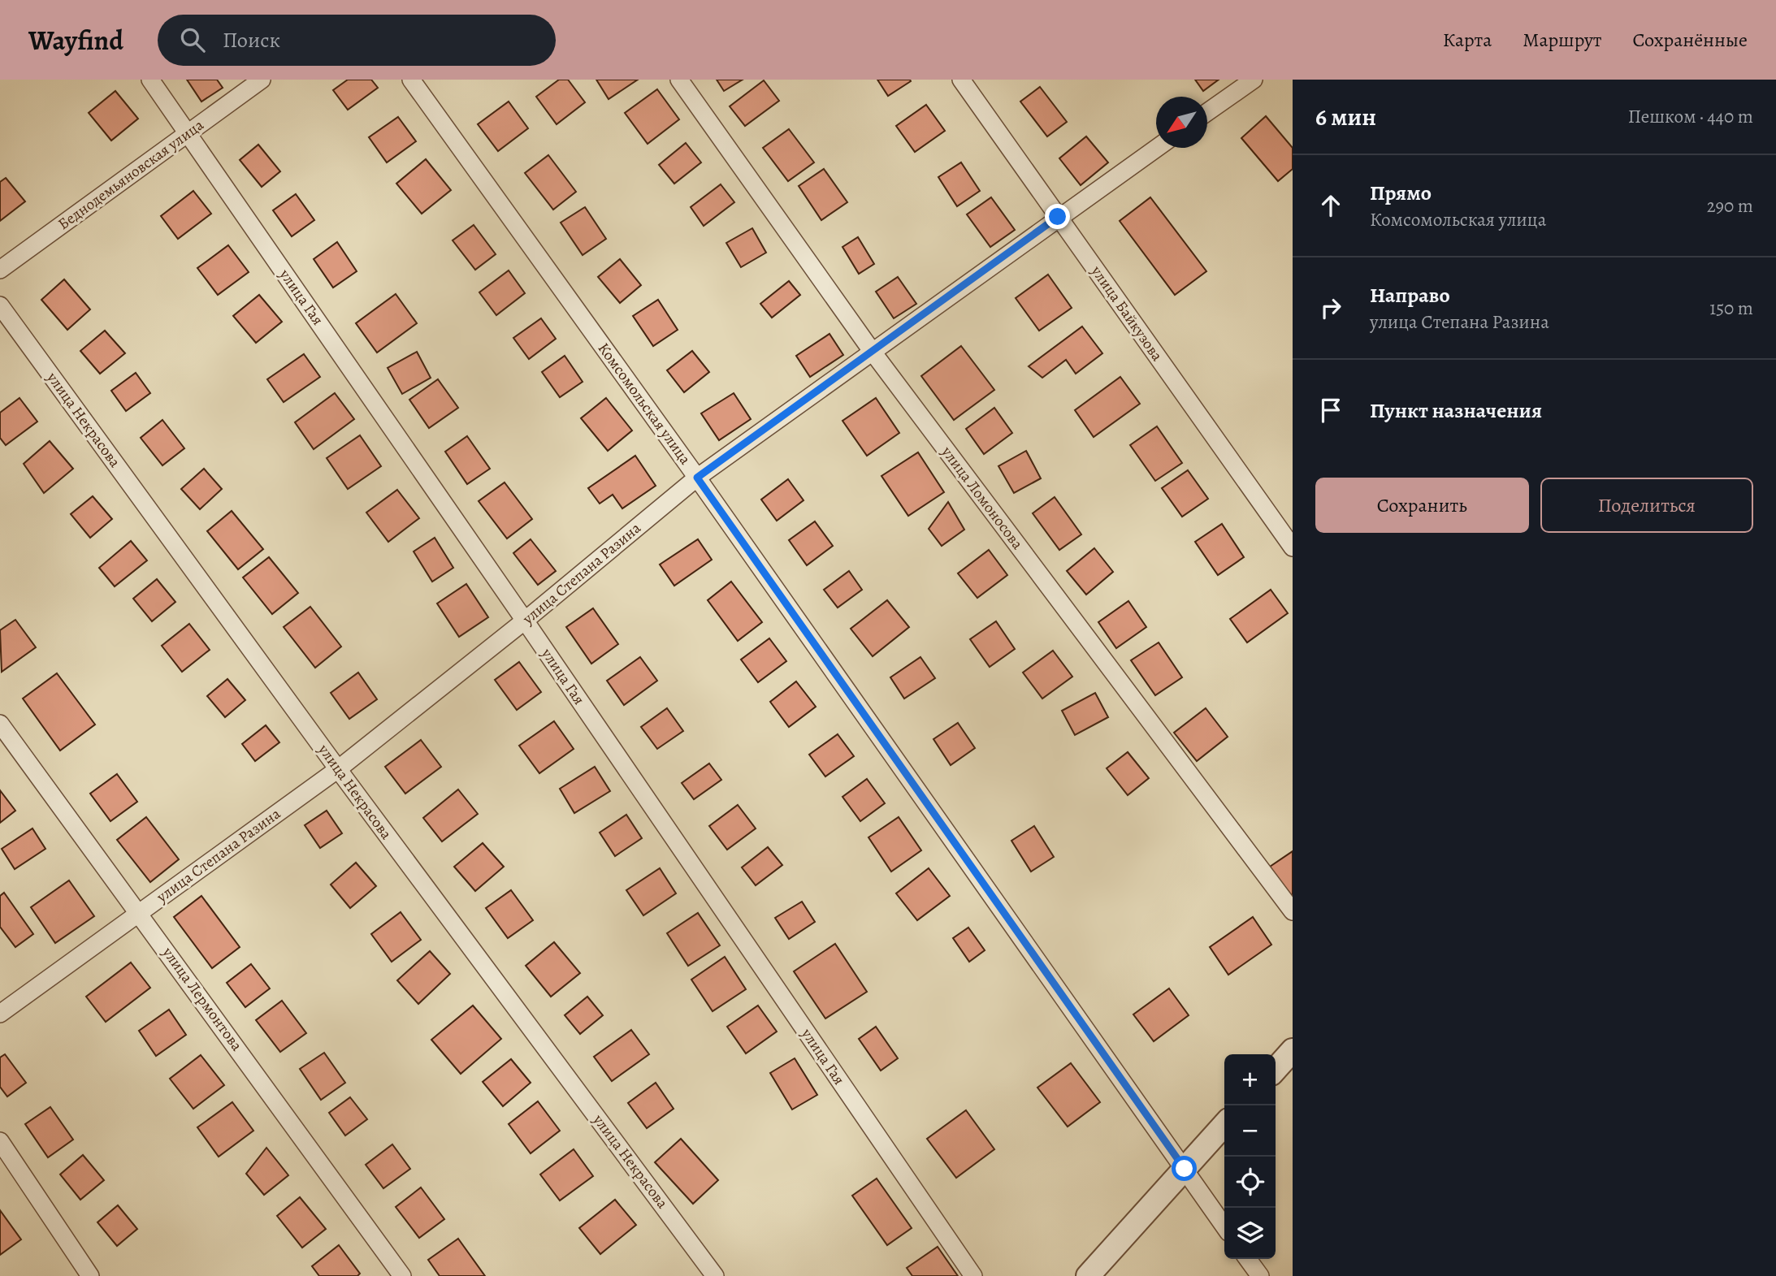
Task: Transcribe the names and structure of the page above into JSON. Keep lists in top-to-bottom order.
{
  "streets": {
    "street": [
      "Беднодемьяновская улица",
      "улица Гая",
      "улица Байкузова",
      "Комсомольская улица",
      "улица Некрасова",
      "улица Ломоносова",
      "улица Степана Разина",
      "улица Лермонтова"
    ]
  },
  "crossings": [
    ["Беднодемьяновская улица", "улица Гая"],
    ["улица Гая", "улица Степана Разина"],
    ["улица Байкузова", "улица Степана Разина"],
    ["Комсомольская улица", "улица Степана Разина"],
    ["улица Некрасова", "улица Степана Разина"],
    ["улица Ломоносова", "улица Степана Разина"],
    ["улица Степана Разина", "улица Лермонтова"]
  ],
  "north": "bottom left",
  "page": {
    "header": "Wayfind",
    "search": "Поиск",
    "nav": ["Карта", "Маршрут", "Сохранённые"],
    "heading": ["6 мин", "Пешком · 440 m"],
    "list": [
      ["Прямо", "Комсомольская улица", "290 m"],
      ["Направо", "улица Степана Разина", "150 m"],
      "Пункт назначения"
    ],
    "buttons": ["Сохранить", "Поделиться"],
    "map_buttons": ["+", "−"]
  }
}
